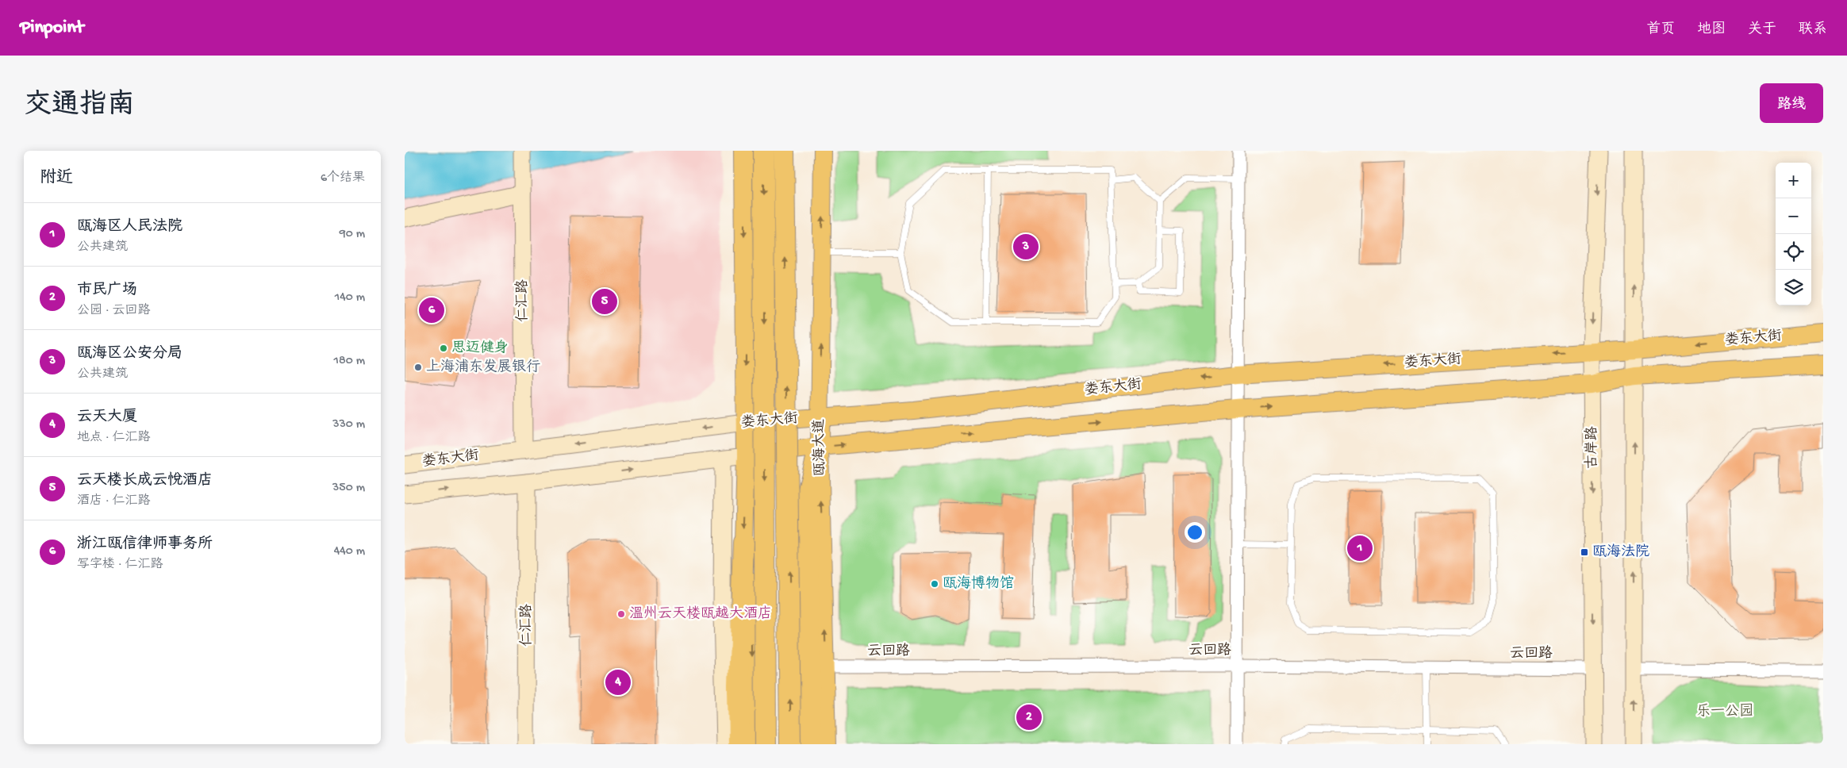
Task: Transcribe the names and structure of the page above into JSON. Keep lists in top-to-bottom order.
{
  "streets": {
    "main road": ["娄东大街", "瓯海大道"],
    "street": ["仁汇路", "古岸路", "云回路"]
  },
  "crossings": [
    ["仁汇路", "娄东大街"],
    ["娄东大街", "瓯海大道"],
    ["娄东大街", "古岸路"],
    ["瓯海大道", "云回路"],
    ["古岸路", "云回路"]
  ],
  "parks": ["乐一公园"],
  "places": {
    "other": [
      "思迈健身",
      "上海浦东发展银行",
      "瓯海博物馆",
      "温州云天楼瓯越大酒店"
    ],
    "transit": ["瓯海法院"]
  },
  "page": {
    "header": "Pinpoint",
    "nav": [
      "首页",
      "地图",
      "关于",
      "联系"
    ],
    "title": "交通指南",
    "buttons": "路线",
    "heading": ["附近", "6个结果"],
    "map_buttons": ["+", "−"],
    "list": [
      {
        "mark": "1",
        "name": "瓯海区人民法院",
        "note": "公共建筑",
        "value": "90 m"
      },
      {
        "mark": "2",
        "name": "市民广场",
        "note": "公园 · 云回路",
        "value": "140 m"
      },
      {
        "mark": "3",
        "name": "瓯海区公安分局",
        "note": "公共建筑",
        "value": "180 m"
      },
      {
        "mark": "4",
        "name": "云天大厦",
        "note": "地点 · 仁汇路",
        "value": "330 m"
      },
      {
        "mark": "5",
        "name": "云天楼长成云悦酒店",
        "note": "酒店 · 仁汇路",
        "value": "350 m"
      },
      {
        "mark": "6",
        "name": "浙江瓯信律师事务所",
        "note": "写字楼 · 仁汇路",
        "value": "440 m"
      }
    ],
    "pins": [
      "3",
      "5",
      "6",
      "1",
      "4",
      "2"
    ]
  }
}
